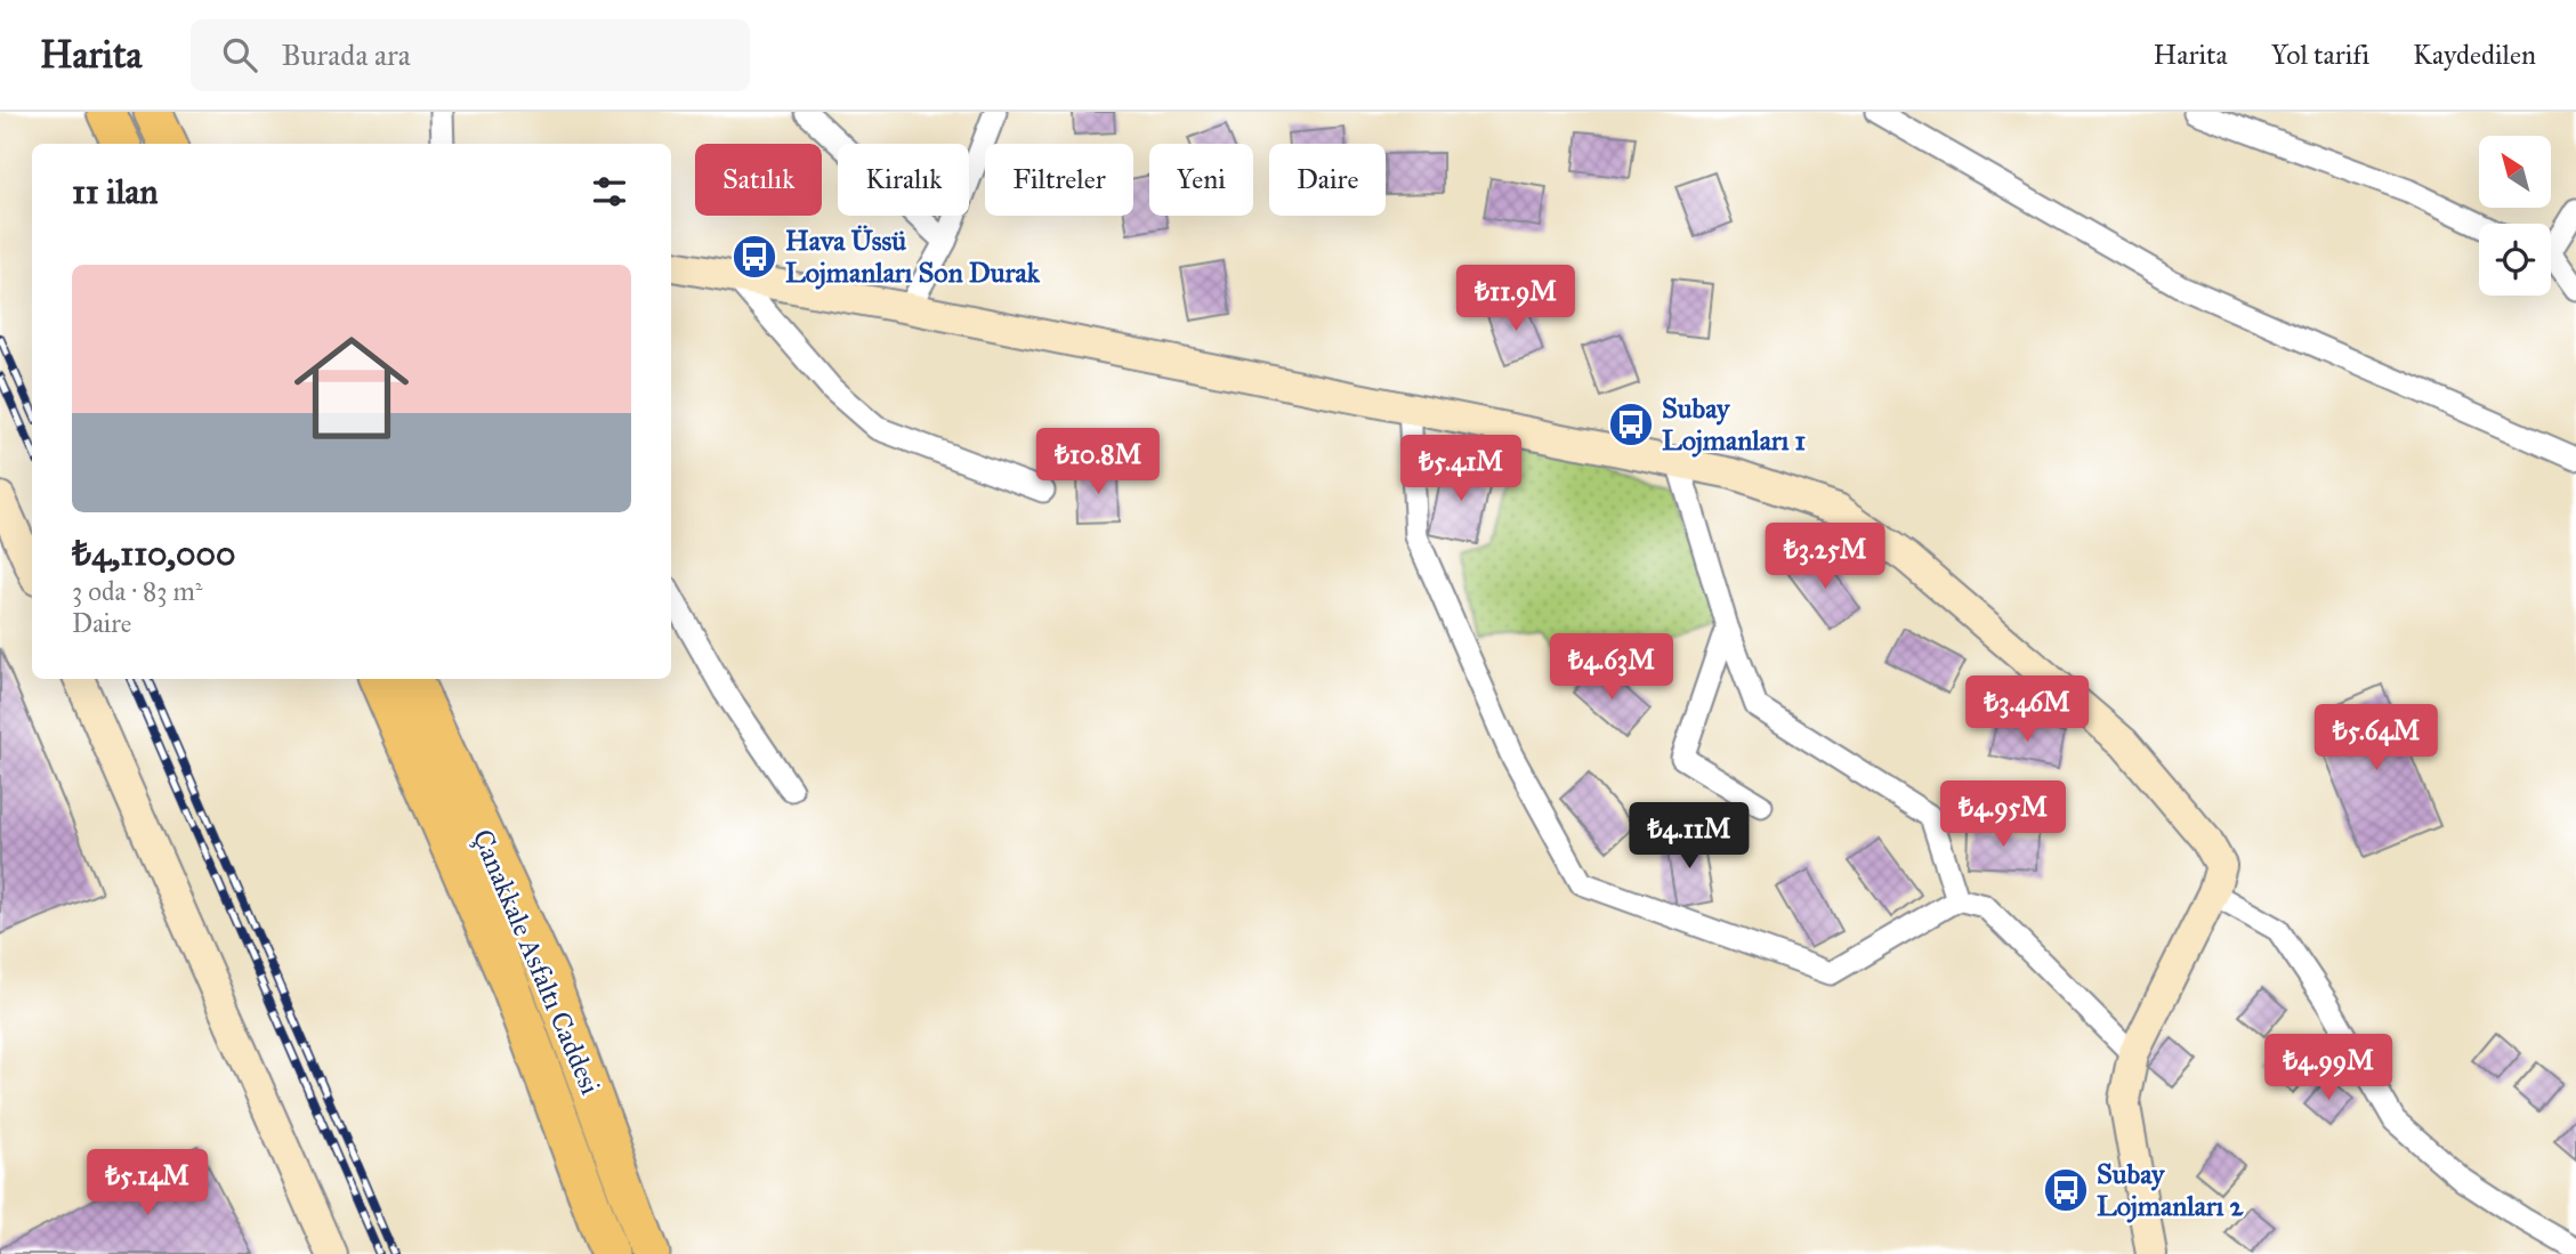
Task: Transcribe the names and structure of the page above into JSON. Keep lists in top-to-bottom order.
{
  "streets": {
    "highway": ["Çanakkale Asfaltı Caddesi"]
  },
  "places": {
    "bus stop": ["Hava Üssü Lojmanları Son Durak", "Subay Lojmanları 1", "Subay Lojmanları 2"]
  },
  "north": "top left",
  "page": {
    "header": "Harita",
    "search": "Burada ara",
    "nav": ["Harita", "Yol tarifi", "Kaydedilen"],
    "chip": [
      "Satılık",
      "Kiralık",
      "Filtreler",
      "Yeni",
      "Daire"
    ],
    "heading": "11 ilan",
    "list": [
      {
        "name": "₺4,110,000",
        "note": "3 oda · 83 m² · Daire"
      }
    ],
    "price": [
      "₺11.9M",
      "₺10.8M",
      "₺5.41M",
      "₺3.25M",
      "₺4.63M",
      "₺3.46M",
      "₺5.64M",
      "₺4.95M",
      "₺4.11M",
      "₺4.99M",
      "₺5.14M"
    ]
  }
}
